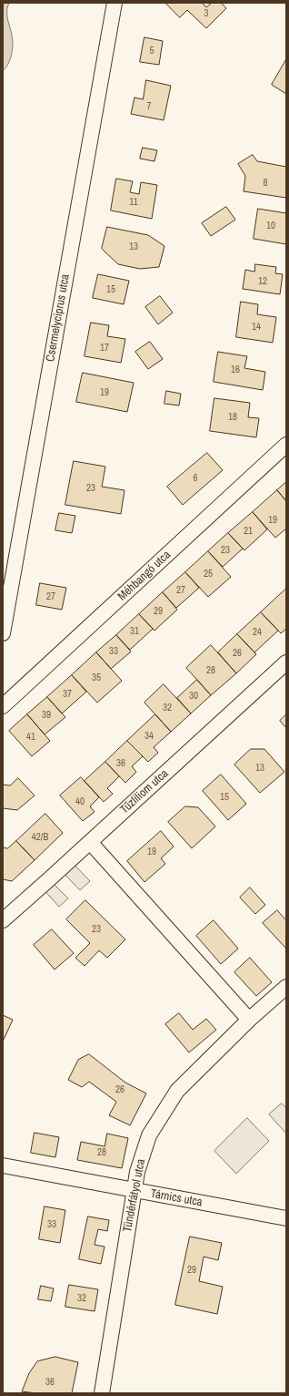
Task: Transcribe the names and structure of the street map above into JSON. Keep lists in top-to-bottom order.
{
  "streets": {
    "street": [
      "Csermelyciprus utca",
      "Méhbangó utca",
      "Tűzliliom utca",
      "Tündérfátyol utca",
      "Tárnics utca"
    ]
  },
  "crossings": [
    ["Tündérfátyol utca", "Tárnics utca"]
  ],
  "house_numbers": [
    "3",
    "5",
    "7",
    "8",
    "11",
    "10",
    "13",
    "12",
    "15",
    "14",
    "17",
    "16",
    "19",
    "18",
    "6",
    "23",
    "19",
    "21",
    "23",
    "25",
    "27",
    "27",
    "29",
    "31",
    "24",
    "33",
    "26",
    "28",
    "35",
    "37",
    "30",
    "32",
    "39",
    "34",
    "41",
    "36",
    "13",
    "15",
    "40",
    "42/B",
    "19",
    "23",
    "26",
    "28",
    "33",
    "29",
    "32",
    "36"
  ]
}
